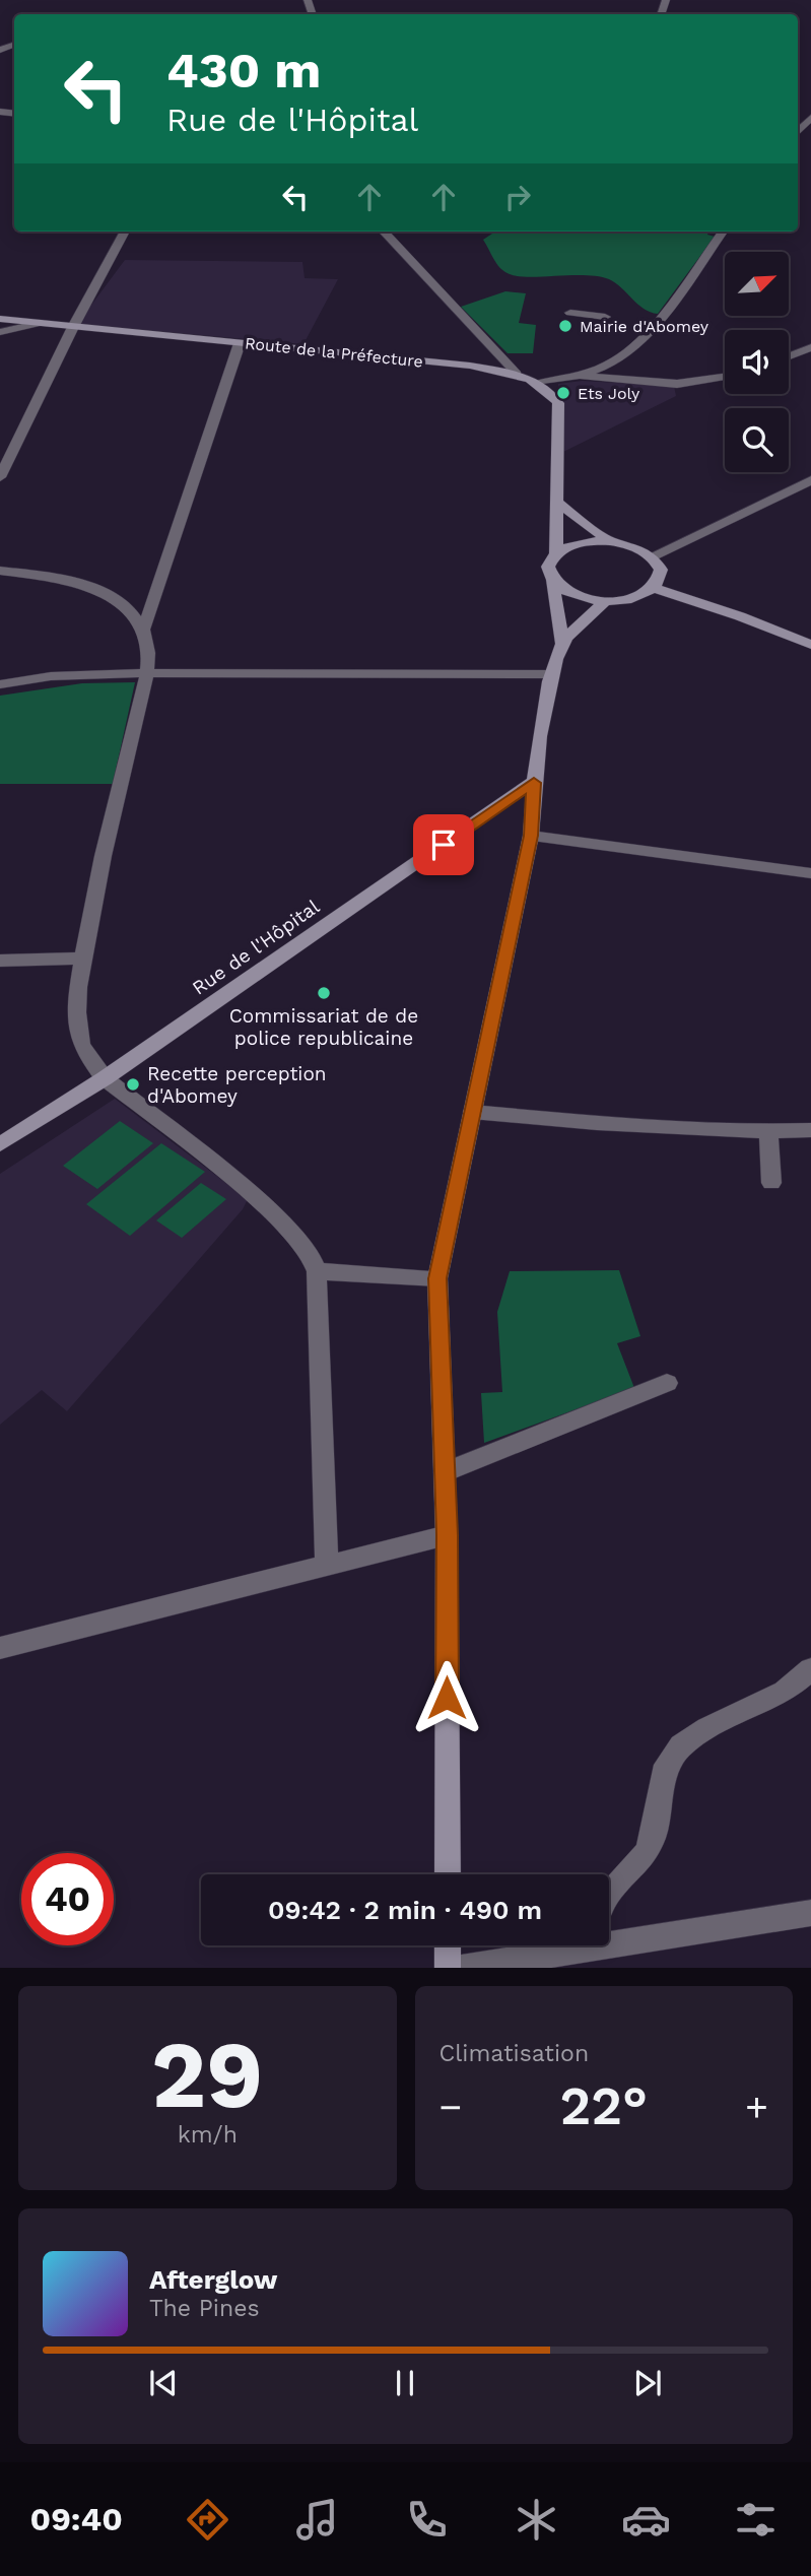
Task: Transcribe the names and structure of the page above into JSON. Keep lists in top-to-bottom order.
{
  "streets": {
    "street": ["Route de la Préfecture", "Rue de l'Hôpital"]
  },
  "places": [
    "Mairie d'Abomey",
    "Ets Joly",
    "Commissariat de de police republicaine",
    "Recette perception d'Abomey"
  ],
  "north": "top right",
  "page": {
    "turn": ["430 m", "Rue de l'Hôpital"],
    "limit": "40",
    "trip": "09:42 · 2 min · 490 m",
    "tile": [
      ["29", "km/h"],
      "Climatisation"
    ],
    "heat": ["−", "22°", "+"],
    "song": ["Afterglow", "The Pines"],
    "tabs": "09:40"
  }
}
